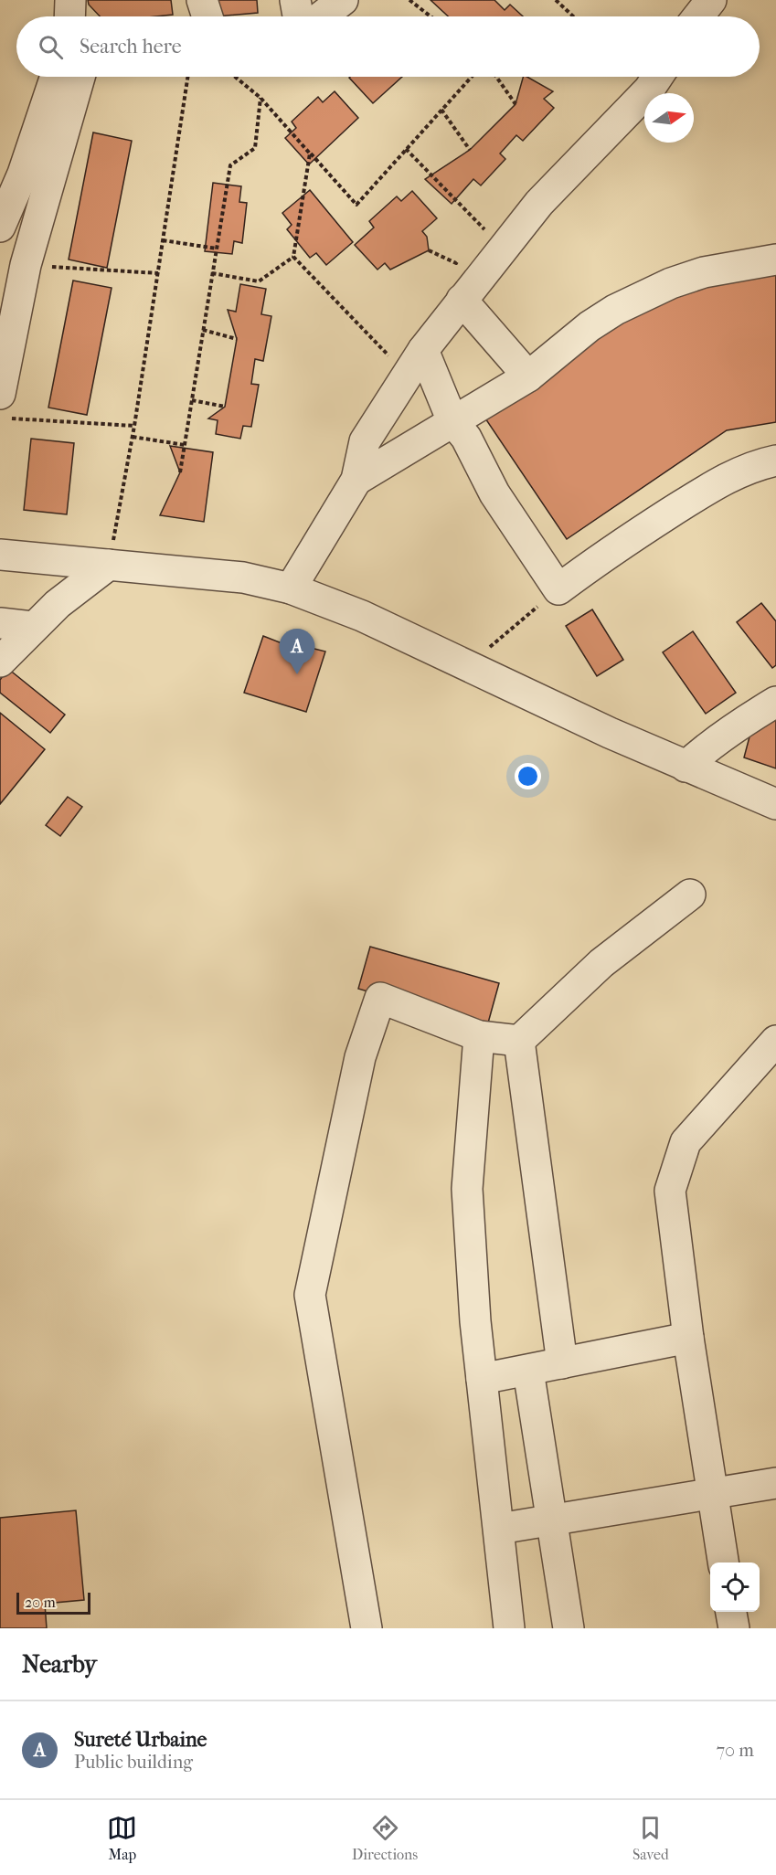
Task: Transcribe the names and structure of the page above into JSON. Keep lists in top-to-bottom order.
{
  "scale_bar": "20 m",
  "north": "right",
  "page": {
    "search": "Search here",
    "pins": "A",
    "scale": "20 m",
    "heading": "Nearby",
    "list": [
      {
        "mark": "A",
        "name": "Sureté Urbaine",
        "note": "Public building",
        "value": "70 m"
      }
    ],
    "nav": ["Map", "Directions", "Saved"]
  }
}
